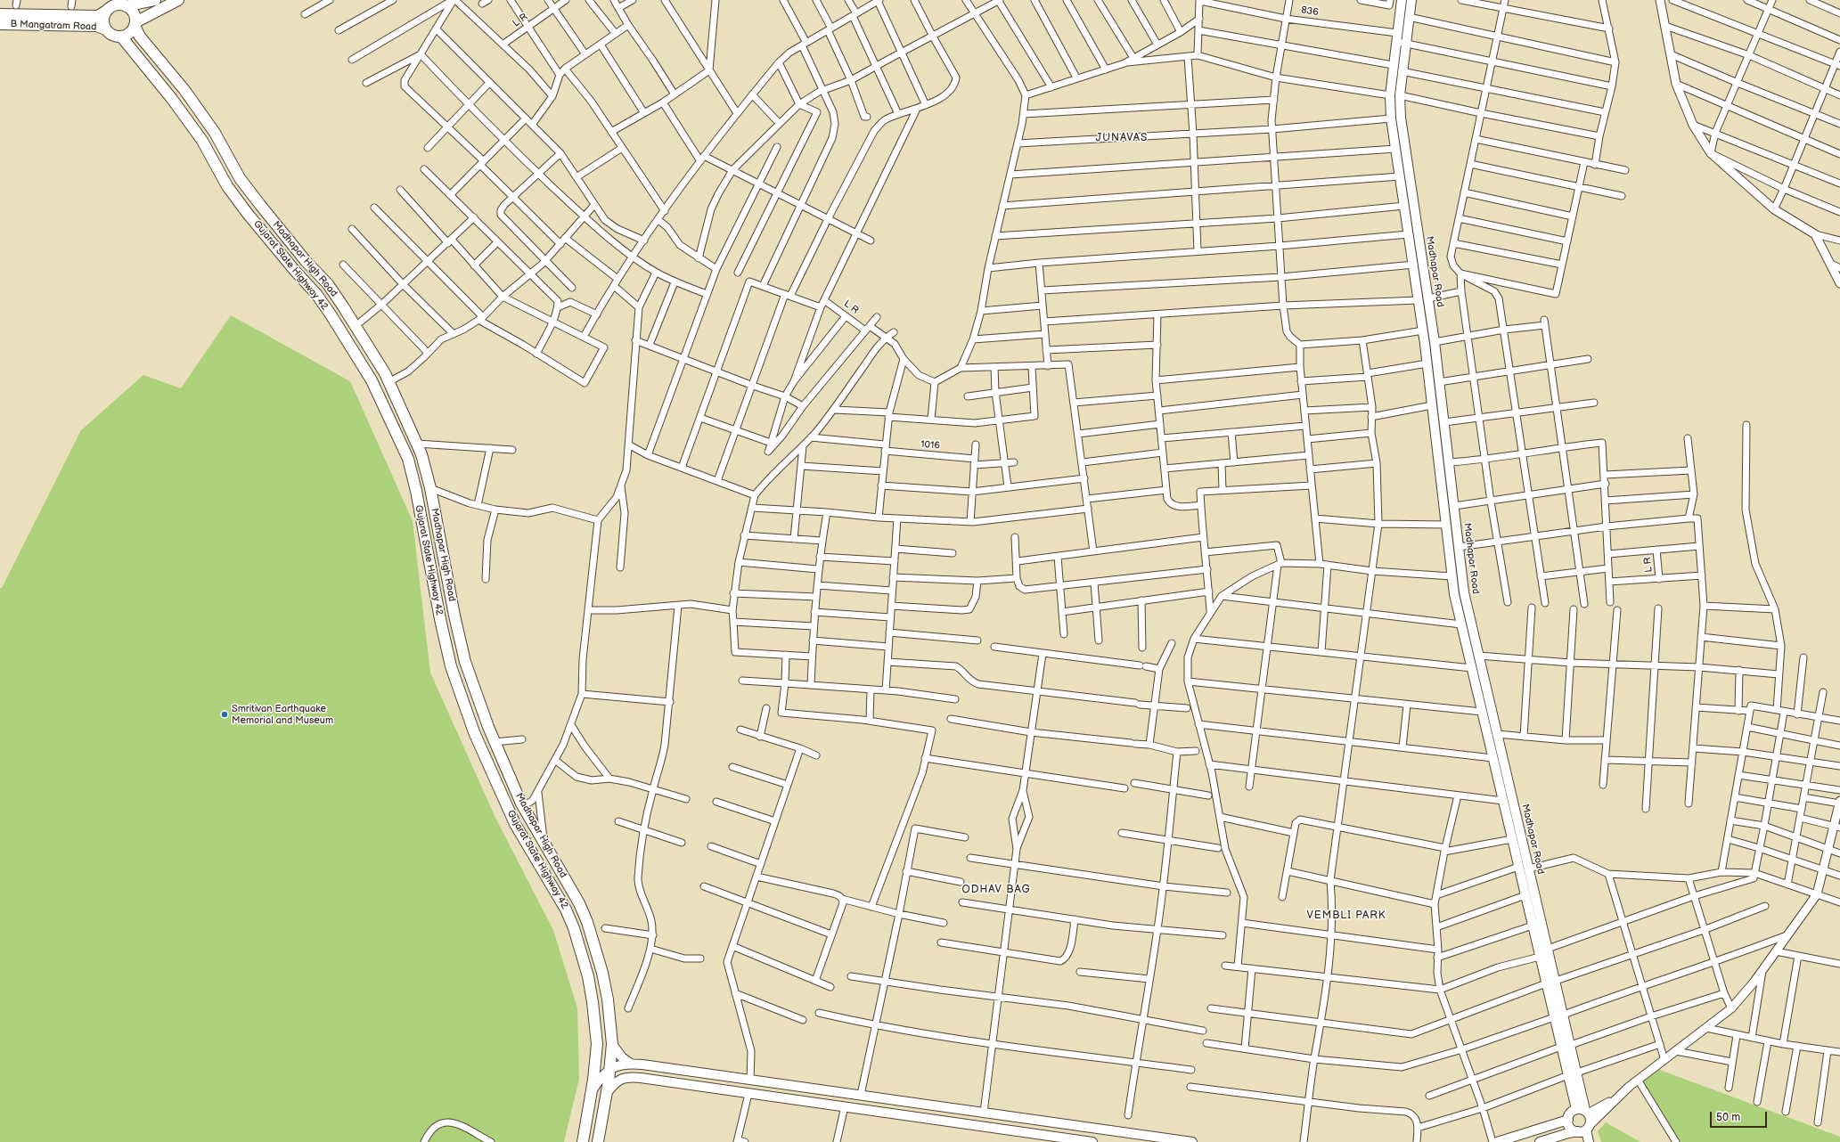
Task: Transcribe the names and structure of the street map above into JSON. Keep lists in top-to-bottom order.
{
  "streets": {
    "main road": [
      "B Mangatram Road",
      "Madhapar High Road",
      "Gujarat State Highway 42",
      "Madhapar Road"
    ],
    "street": ["836", "L R", "1016"]
  },
  "crossings": [
    ["836", "Madhapar Road"],
    ["B Mangatram Road", "Madhapar High Road"],
    ["B Mangatram Road", "Gujarat State Highway 42"],
    ["Madhapar High Road", "Gujarat State Highway 42"]
  ],
  "districts": ["JUNAVAS", "ODHAV BAG", "VEMBLI PARK"],
  "places": ["Smritivan Earthquake Memorial and Museum"],
  "scale_bar": "50 m"
}
